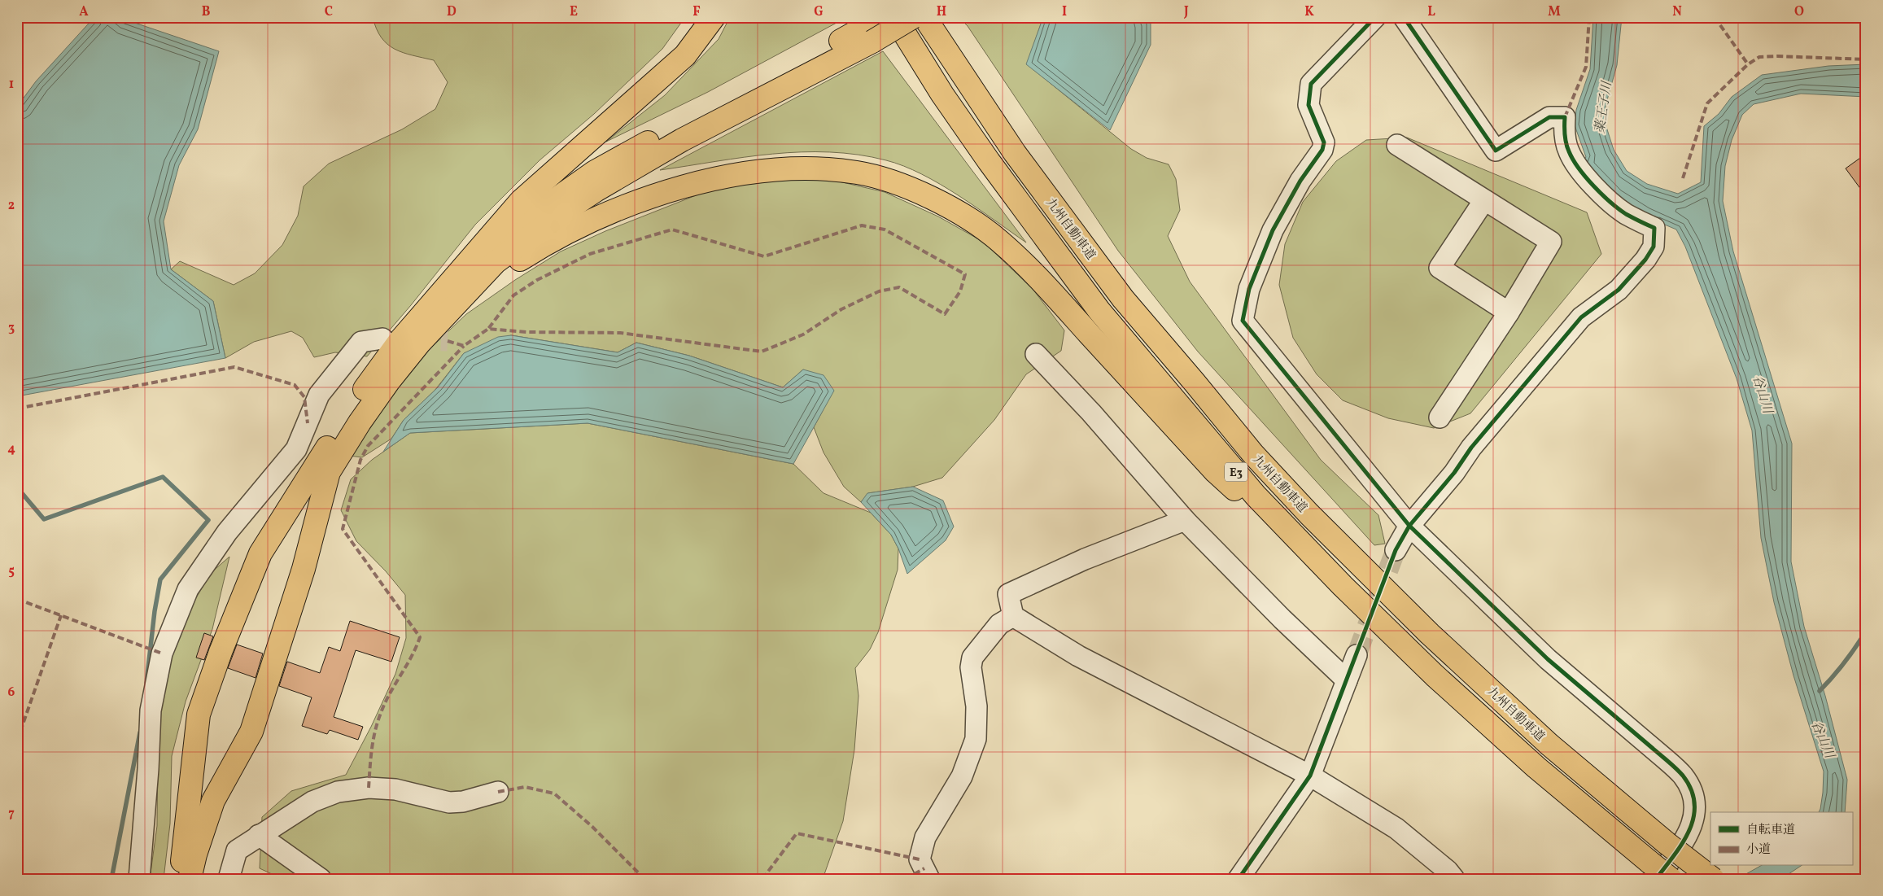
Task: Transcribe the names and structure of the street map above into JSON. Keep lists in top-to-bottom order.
{
  "streets": {
    "highway": ["九州自動車道", "E3"]
  },
  "water": ["薬王子川", "谷山川"],
  "legend": ["自転車道", "小道"],
  "grid": {
    "columns": [
      "A",
      "B",
      "C",
      "D",
      "E",
      "F",
      "G",
      "H",
      "I",
      "J",
      "K",
      "L",
      "M",
      "N",
      "O"
    ],
    "rows": [
      "1",
      "2",
      "3",
      "4",
      "5",
      "6",
      "7"
    ]
  }
}
